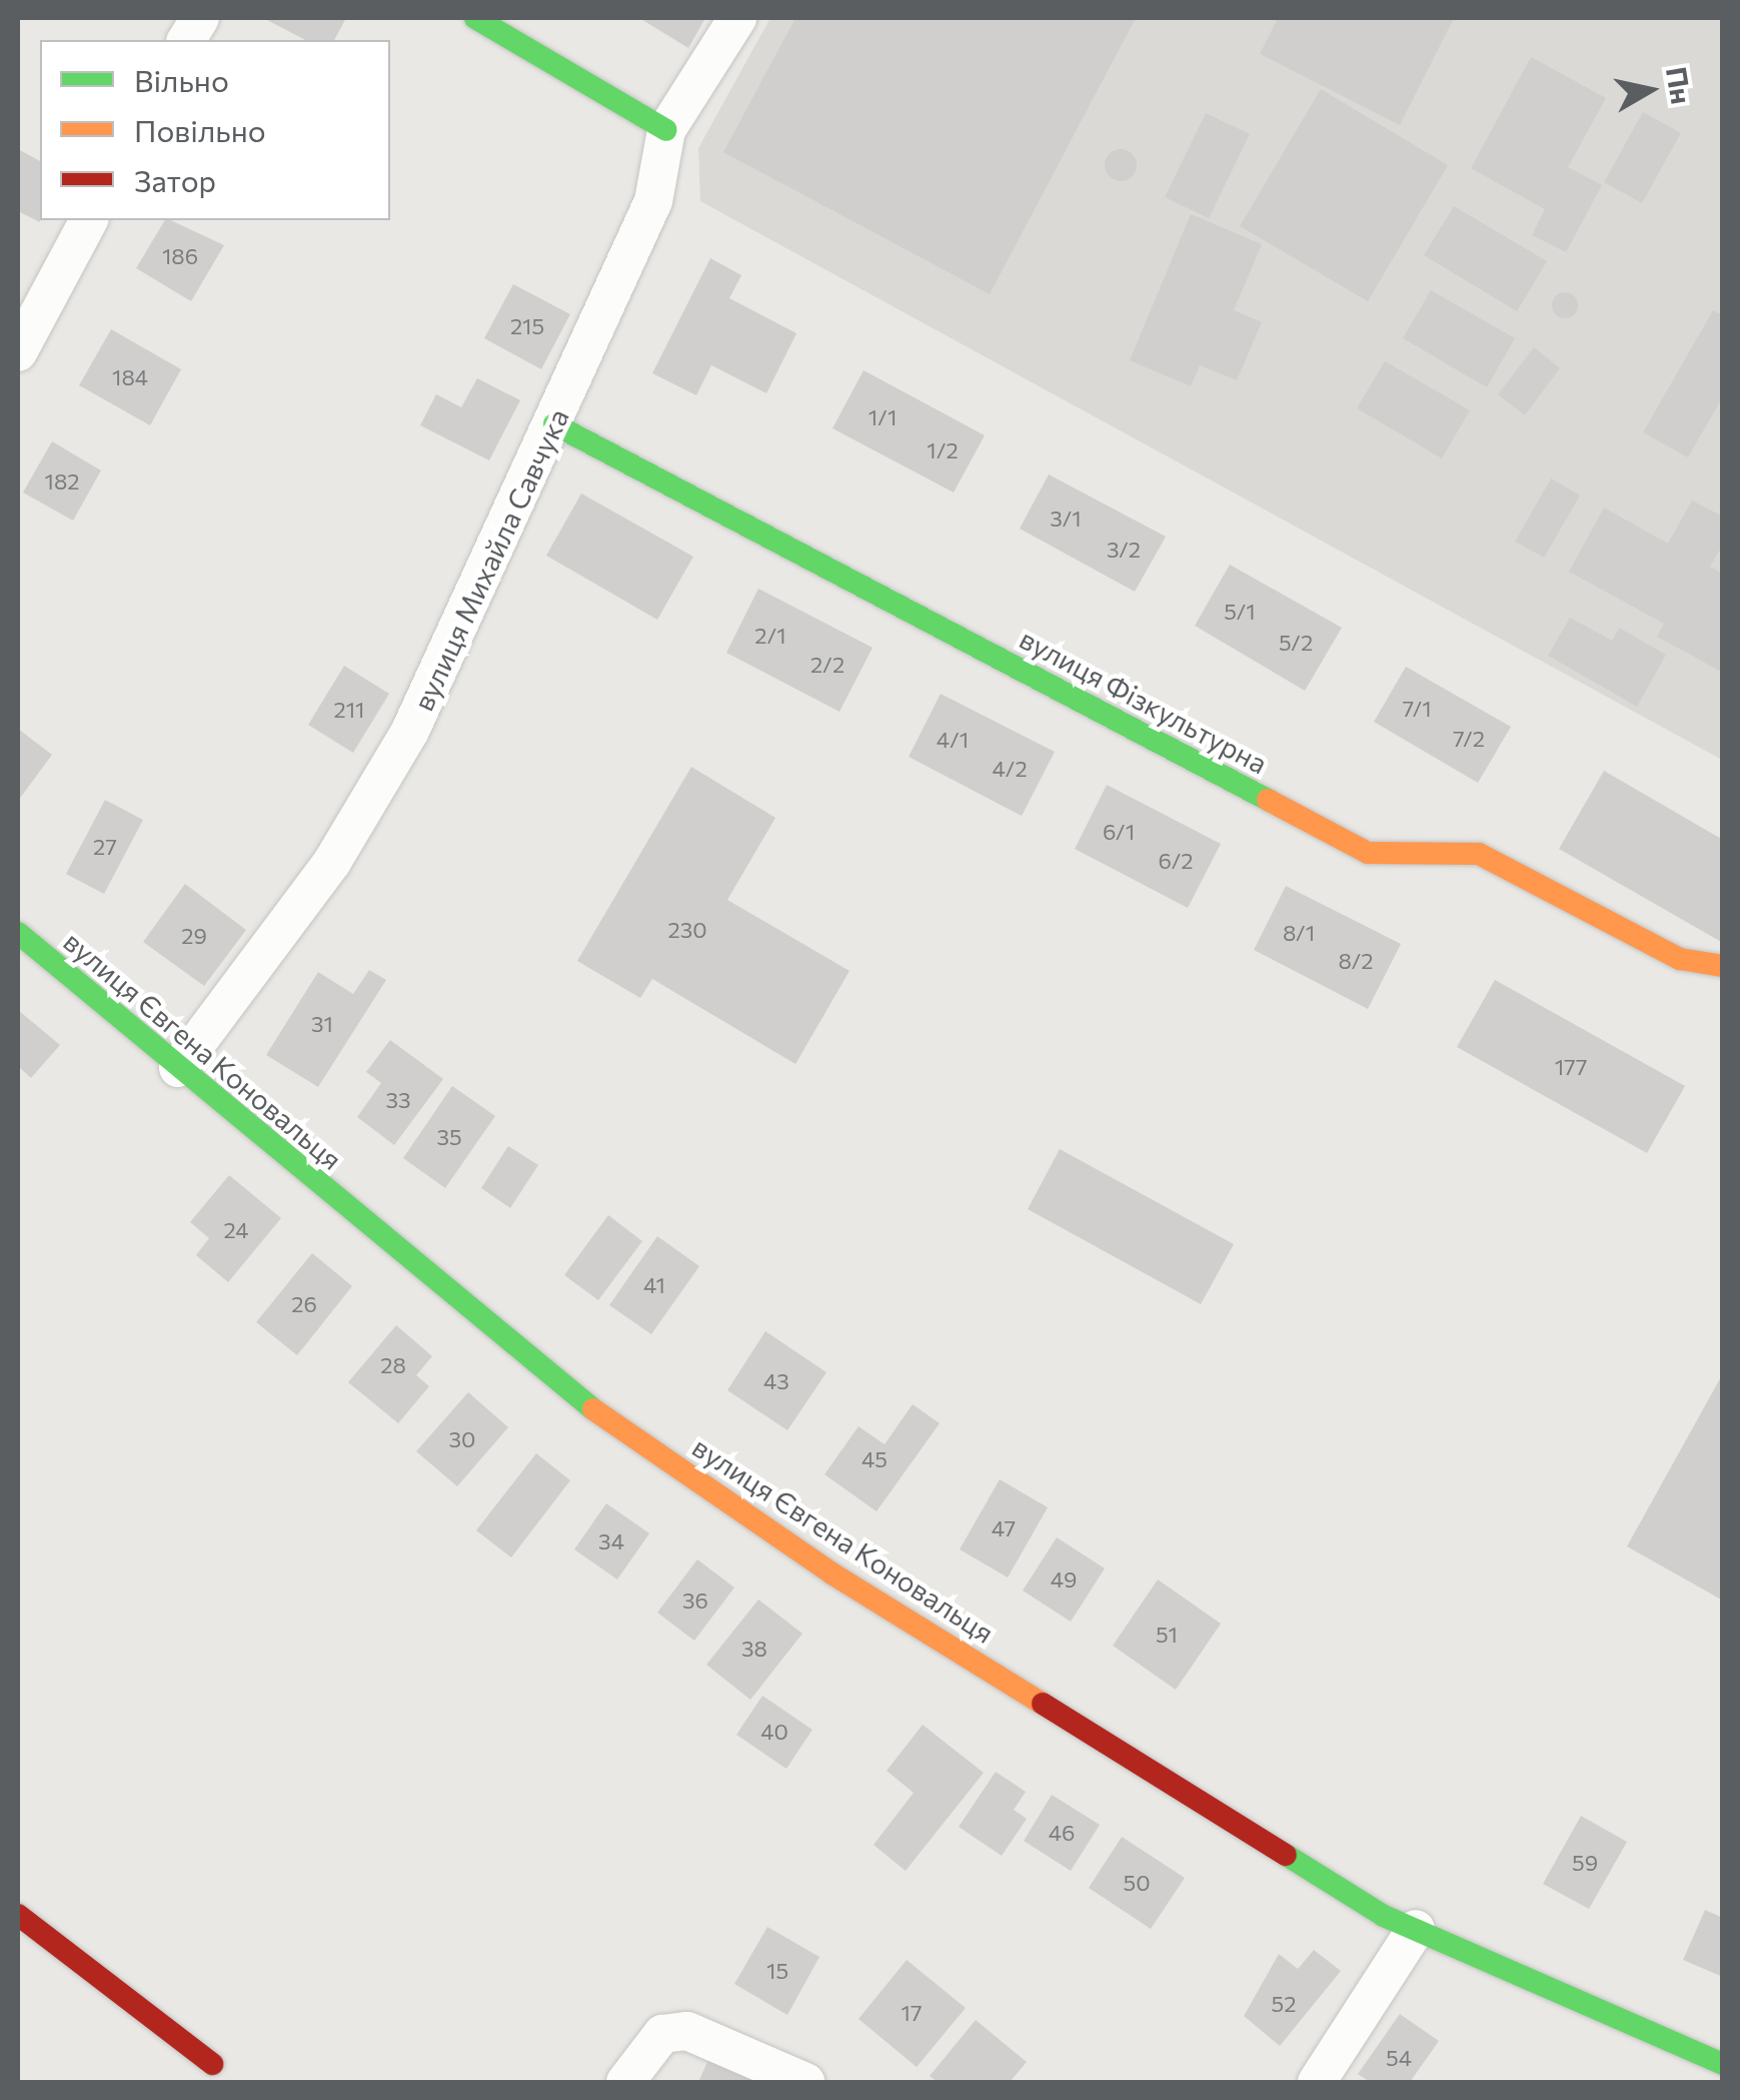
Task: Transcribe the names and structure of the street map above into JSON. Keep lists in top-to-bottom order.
{
  "streets": {
    "street": ["вулиця Михайла Савчука", "вулиця Фізкультурна", "вулиця Євгена Коновальця"]
  },
  "crossings": [
    ["вулиця Михайла Савчука", "вулиця Фізкультурна"],
    ["вулиця Михайла Савчука", "вулиця Євгена Коновальця"]
  ],
  "house_numbers": [
    "186",
    "215",
    "184",
    "1/1",
    "1/2",
    "182",
    "3/1",
    "3/2",
    "5/1",
    "2/1",
    "5/2",
    "2/2",
    "7/1",
    "211",
    "7/2",
    "4/1",
    "4/2",
    "6/1",
    "27",
    "6/2",
    "230",
    "8/1",
    "29",
    "8/2",
    "31",
    "177",
    "33",
    "35",
    "24",
    "41",
    "26",
    "28",
    "43",
    "30",
    "45",
    "47",
    "34",
    "49",
    "36",
    "51",
    "38",
    "40",
    "46",
    "59",
    "50",
    "15",
    "52",
    "17",
    "54"
  ],
  "legend": ["Вільно", "Повільно", "Затор"],
  "north": "right"
}
